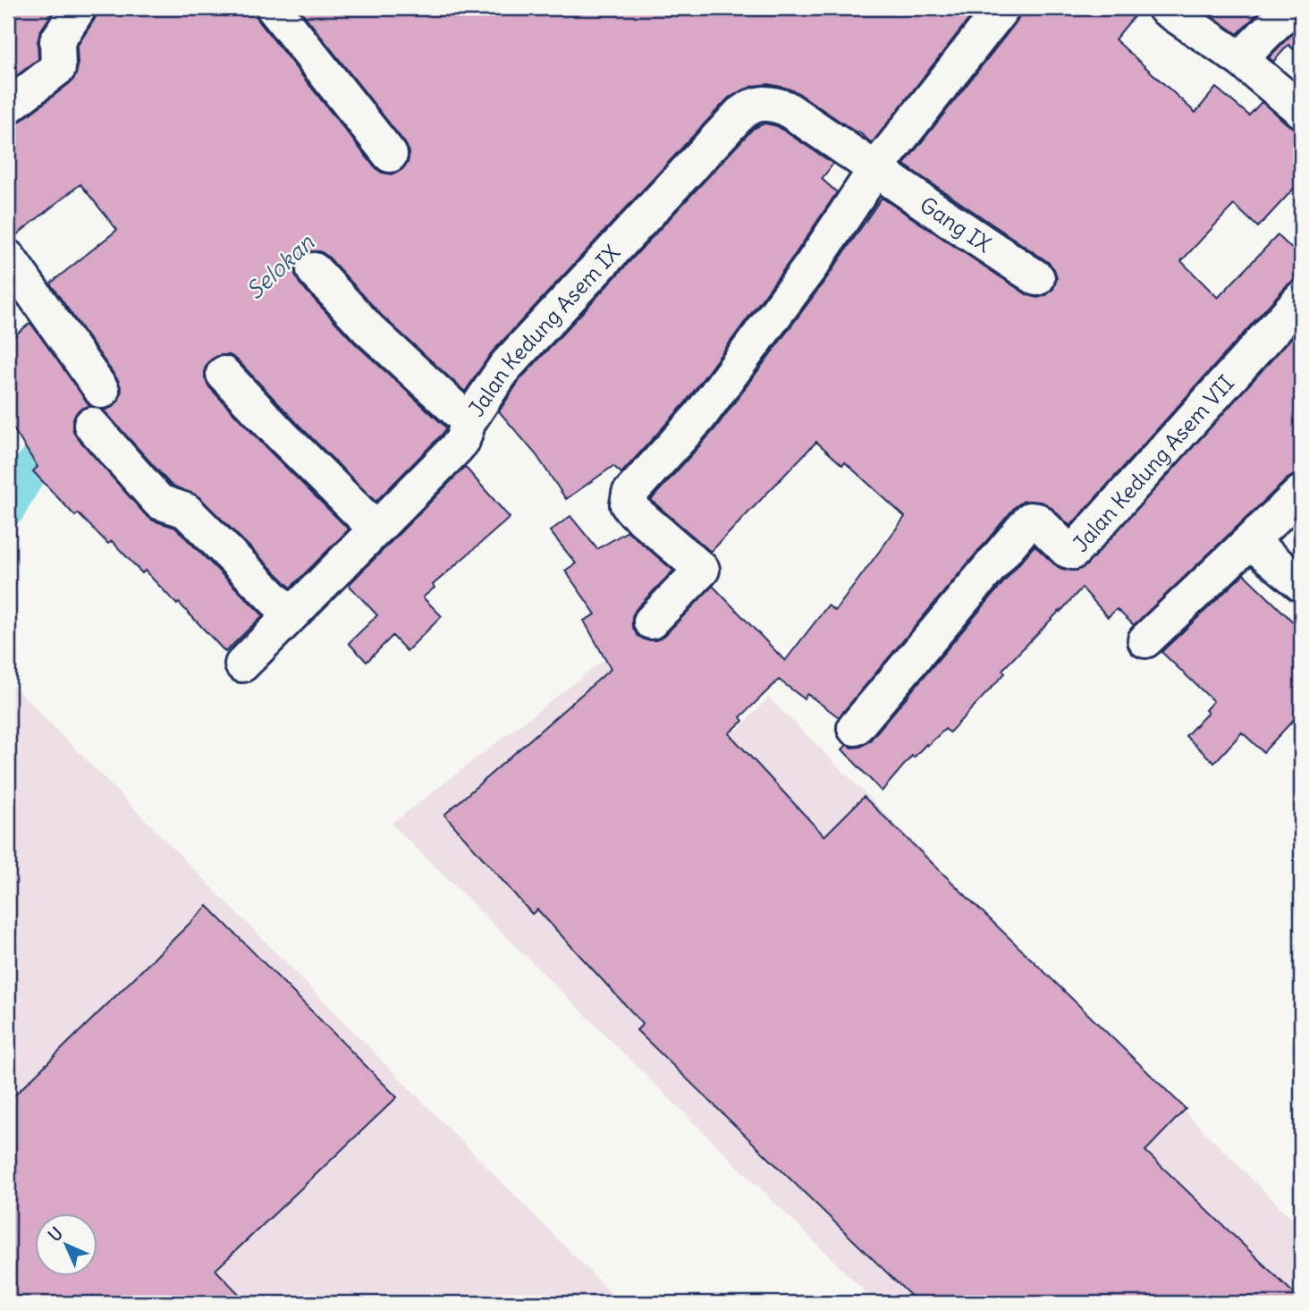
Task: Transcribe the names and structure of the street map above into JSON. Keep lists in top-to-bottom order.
{
  "streets": {
    "street": ["Gang IX", "Jalan Kedung Asem IX", "Jalan Kedung Asem VII"]
  },
  "crossings": [
    ["Gang IX", "Jalan Kedung Asem IX"]
  ],
  "water": ["Selokan"],
  "north": "top left"
}
